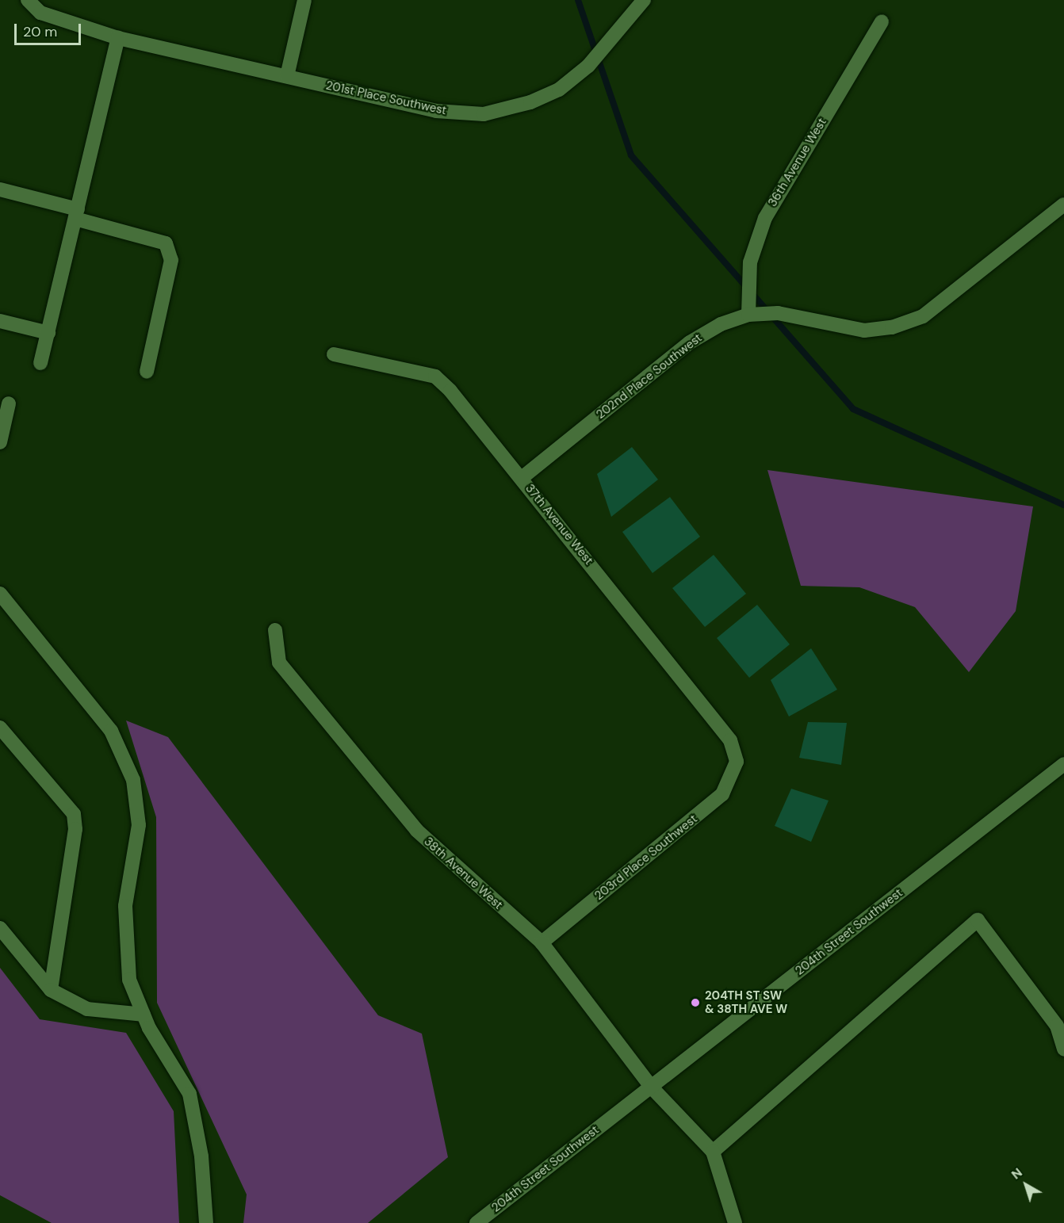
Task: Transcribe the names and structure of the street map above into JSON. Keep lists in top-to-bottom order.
{
  "streets": {
    "street": [
      "201st Place Southwest",
      "36th Avenue West",
      "202nd Place Southwest",
      "37th Avenue West",
      "203rd Place Southwest",
      "38th Avenue West",
      "204th Street Southwest"
    ]
  },
  "crossings": [
    ["36th Avenue West", "202nd Place Southwest"],
    ["202nd Place Southwest", "37th Avenue West"],
    ["37th Avenue West", "203rd Place Southwest"],
    ["203rd Place Southwest", "38th Avenue West"],
    ["38th Avenue West", "204th Street Southwest"]
  ],
  "places": ["204TH ST SW & 38TH AVE W"],
  "scale_bar": "20 m",
  "north": "top left"
}
